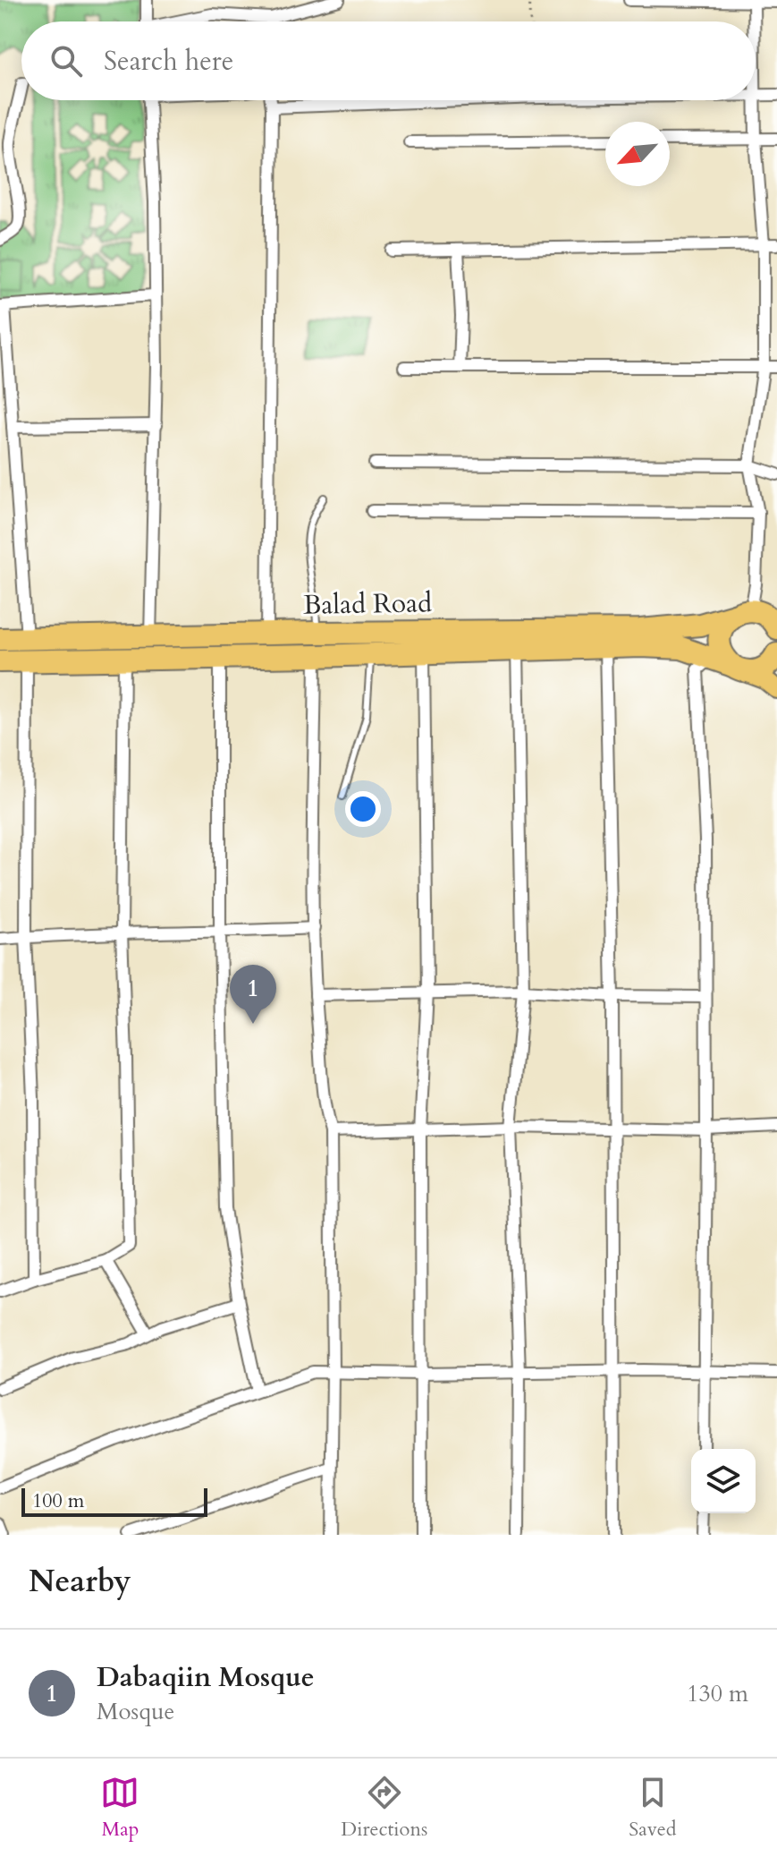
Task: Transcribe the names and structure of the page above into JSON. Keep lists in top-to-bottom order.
{
  "streets": {
    "highway": ["Balad Road"]
  },
  "scale_bar": "100 m",
  "north": "bottom left",
  "page": {
    "search": "Search here",
    "pins": "1",
    "scale": "100 m",
    "heading": "Nearby",
    "list": [
      {
        "mark": "1",
        "name": "Dabaqiin Mosque",
        "note": "Mosque",
        "value": "130 m"
      }
    ],
    "nav": ["Map", "Directions", "Saved"]
  }
}
